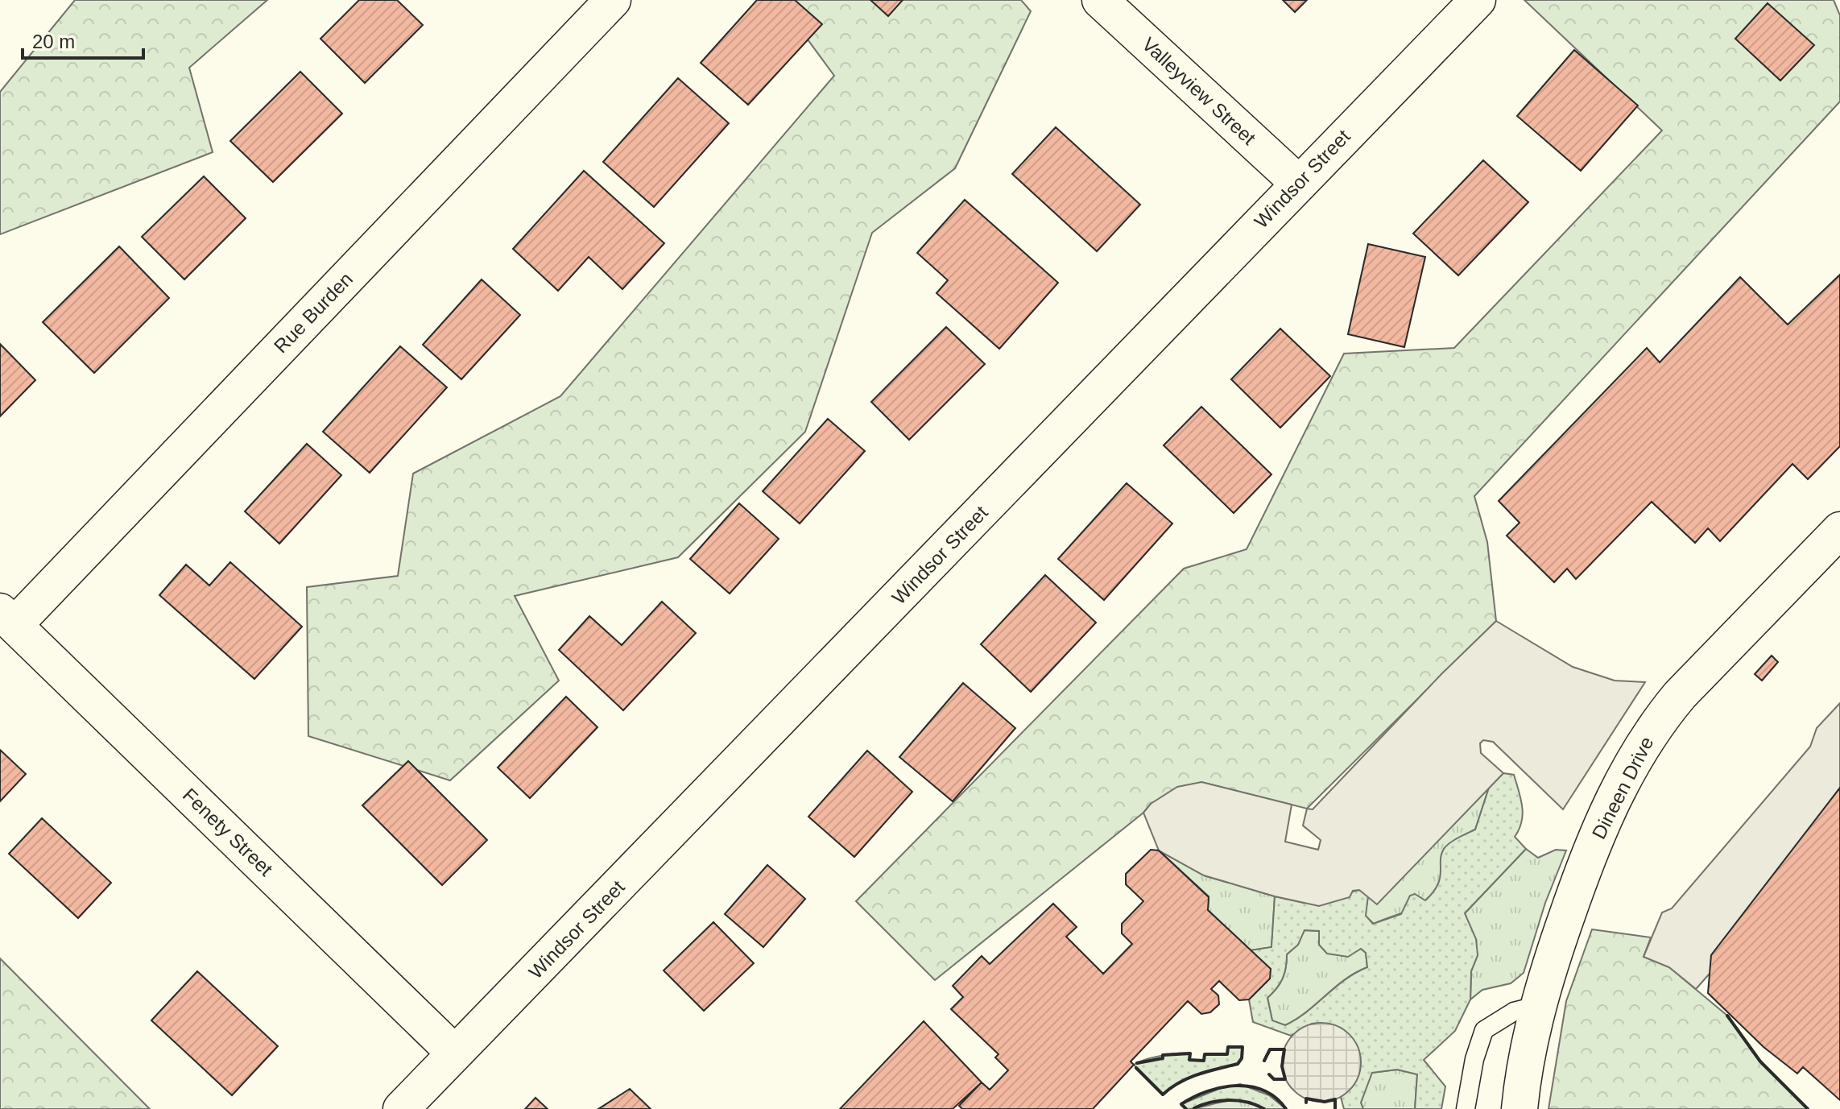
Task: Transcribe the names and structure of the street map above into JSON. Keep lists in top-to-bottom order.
{
  "streets": {
    "street": [
      "Valleyview Street",
      "Windsor Street",
      "Rue Burden",
      "Dineen Drive",
      "Fenety Street"
    ]
  },
  "crossings": [
    ["Valleyview Street", "Windsor Street"],
    ["Windsor Street", "Fenety Street"],
    ["Rue Burden", "Fenety Street"]
  ],
  "scale_bar": "20 m"
}
